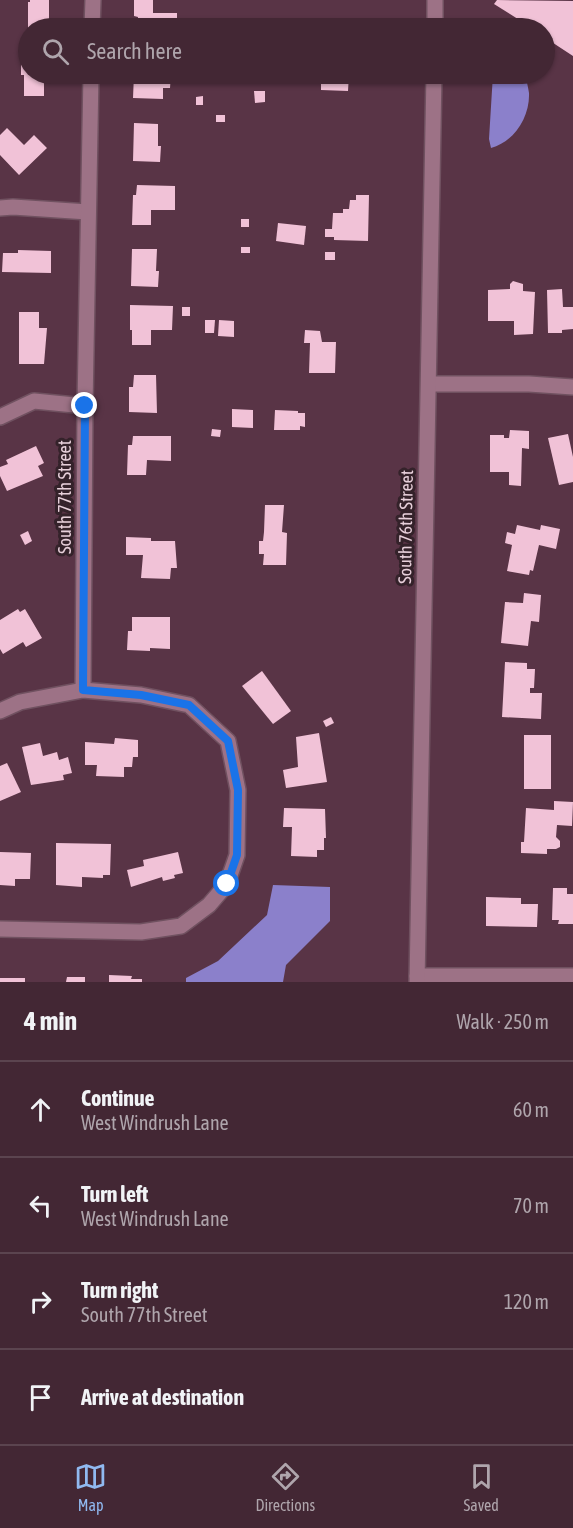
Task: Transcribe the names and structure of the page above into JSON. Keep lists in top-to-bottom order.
{
  "streets": {
    "street": ["South 77th Street", "South 76th Street"]
  },
  "page": {
    "search": "Search here",
    "heading": ["4 min", "Walk · 250 m"],
    "list": [
      ["Continue", "West Windrush Lane", "60 m"],
      ["Turn left", "West Windrush Lane", "70 m"],
      ["Turn right", "South 77th Street", "120 m"],
      "Arrive at destination"
    ],
    "nav": ["Map", "Directions", "Saved"]
  }
}
